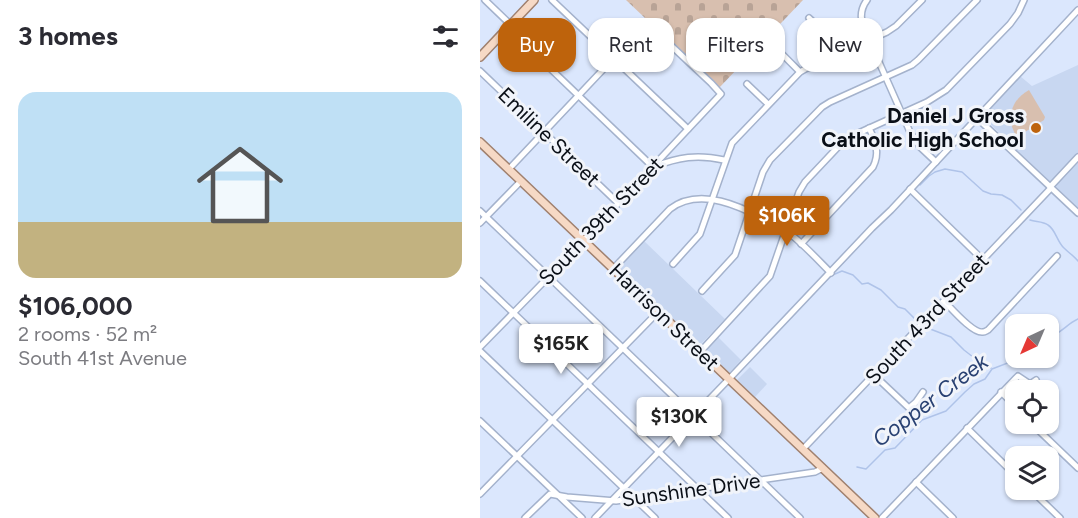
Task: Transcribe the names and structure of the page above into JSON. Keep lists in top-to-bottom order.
{
  "streets": {
    "main road": ["Harrison Street"],
    "street": [
      "Emiline Street",
      "South 39th Street",
      "South 43rd Street",
      "Sunshine Drive"
    ]
  },
  "crossings": [
    ["Emiline Street", "South 39th Street"],
    ["South 39th Street", "Harrison Street"],
    ["Harrison Street", "South 43rd Street"],
    ["Harrison Street", "Sunshine Drive"]
  ],
  "water": ["Copper Creek"],
  "places": ["Daniel J Gross Catholic High School"],
  "north": "bottom left",
  "page": {
    "heading": "3 homes",
    "chip": [
      "Buy",
      "Rent",
      "Filters",
      "New"
    ],
    "list": [
      {
        "name": "$106,000",
        "note": "2 rooms · 52 m² · South 41st Avenue"
      }
    ],
    "price": ["$106K", "$165K", "$130K"]
  }
}
